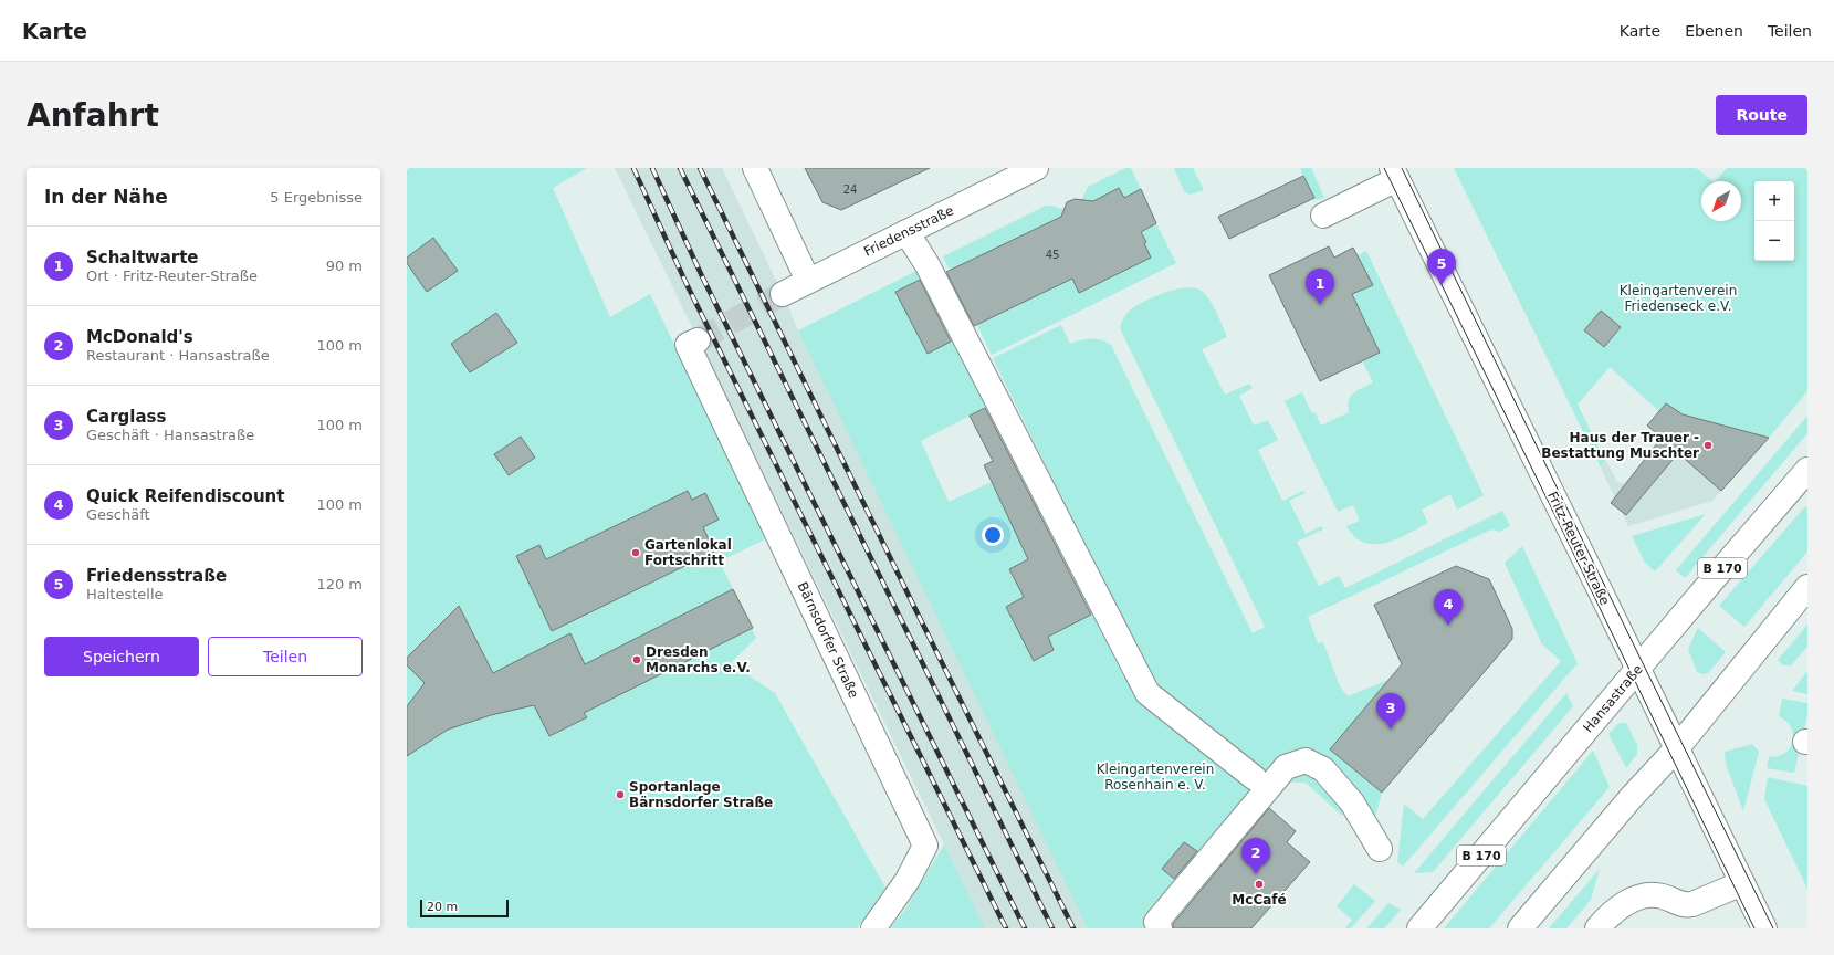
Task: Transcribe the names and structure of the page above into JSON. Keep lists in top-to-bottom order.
{
  "streets": {
    "main road": [
      "Friedensstraße",
      "Fritz-Reuter-Straße",
      "B 170",
      "Bärnsdorfer Straße",
      "Hansastraße"
    ]
  },
  "crossings": [
    ["Fritz-Reuter-Straße", "Hansastraße"]
  ],
  "parks": ["Kleingartenverein Friedenseck e.V.", "Kleingartenverein Rosenhain e. V."],
  "places": [
    "Haus der Trauer - Bestattung Muschter",
    "Gartenlokal Fortschritt",
    "Dresden Monarchs e.V.",
    "Sportanlage Bärnsdorfer Straße",
    "McCafé"
  ],
  "house_numbers": ["24", "45"],
  "scale_bar": "20 m",
  "north": "bottom left",
  "page": {
    "header": "Karte",
    "nav": ["Karte", "Ebenen", "Teilen"],
    "buttons": [
      "Route",
      ["Speichern", "Teilen"]
    ],
    "title": "Anfahrt",
    "heading": ["In der Nähe", "5 Ergebnisse"],
    "map_buttons": ["+", "−"],
    "list": [
      {
        "mark": "1",
        "name": "Schaltwarte",
        "note": "Ort · Fritz-Reuter-Straße",
        "value": "90 m"
      },
      {
        "mark": "2",
        "name": "McDonald's",
        "note": "Restaurant · Hansastraße",
        "value": "100 m"
      },
      {
        "mark": "3",
        "name": "Carglass",
        "note": "Geschäft · Hansastraße",
        "value": "100 m"
      },
      {
        "mark": "4",
        "name": "Quick Reifendiscount",
        "note": "Geschäft",
        "value": "100 m"
      },
      {
        "mark": "5",
        "name": "Friedensstraße",
        "note": "Haltestelle",
        "value": "120 m"
      }
    ],
    "pins": [
      "5",
      "1",
      "4",
      "3",
      "2"
    ],
    "scale": "20 m"
  }
}
